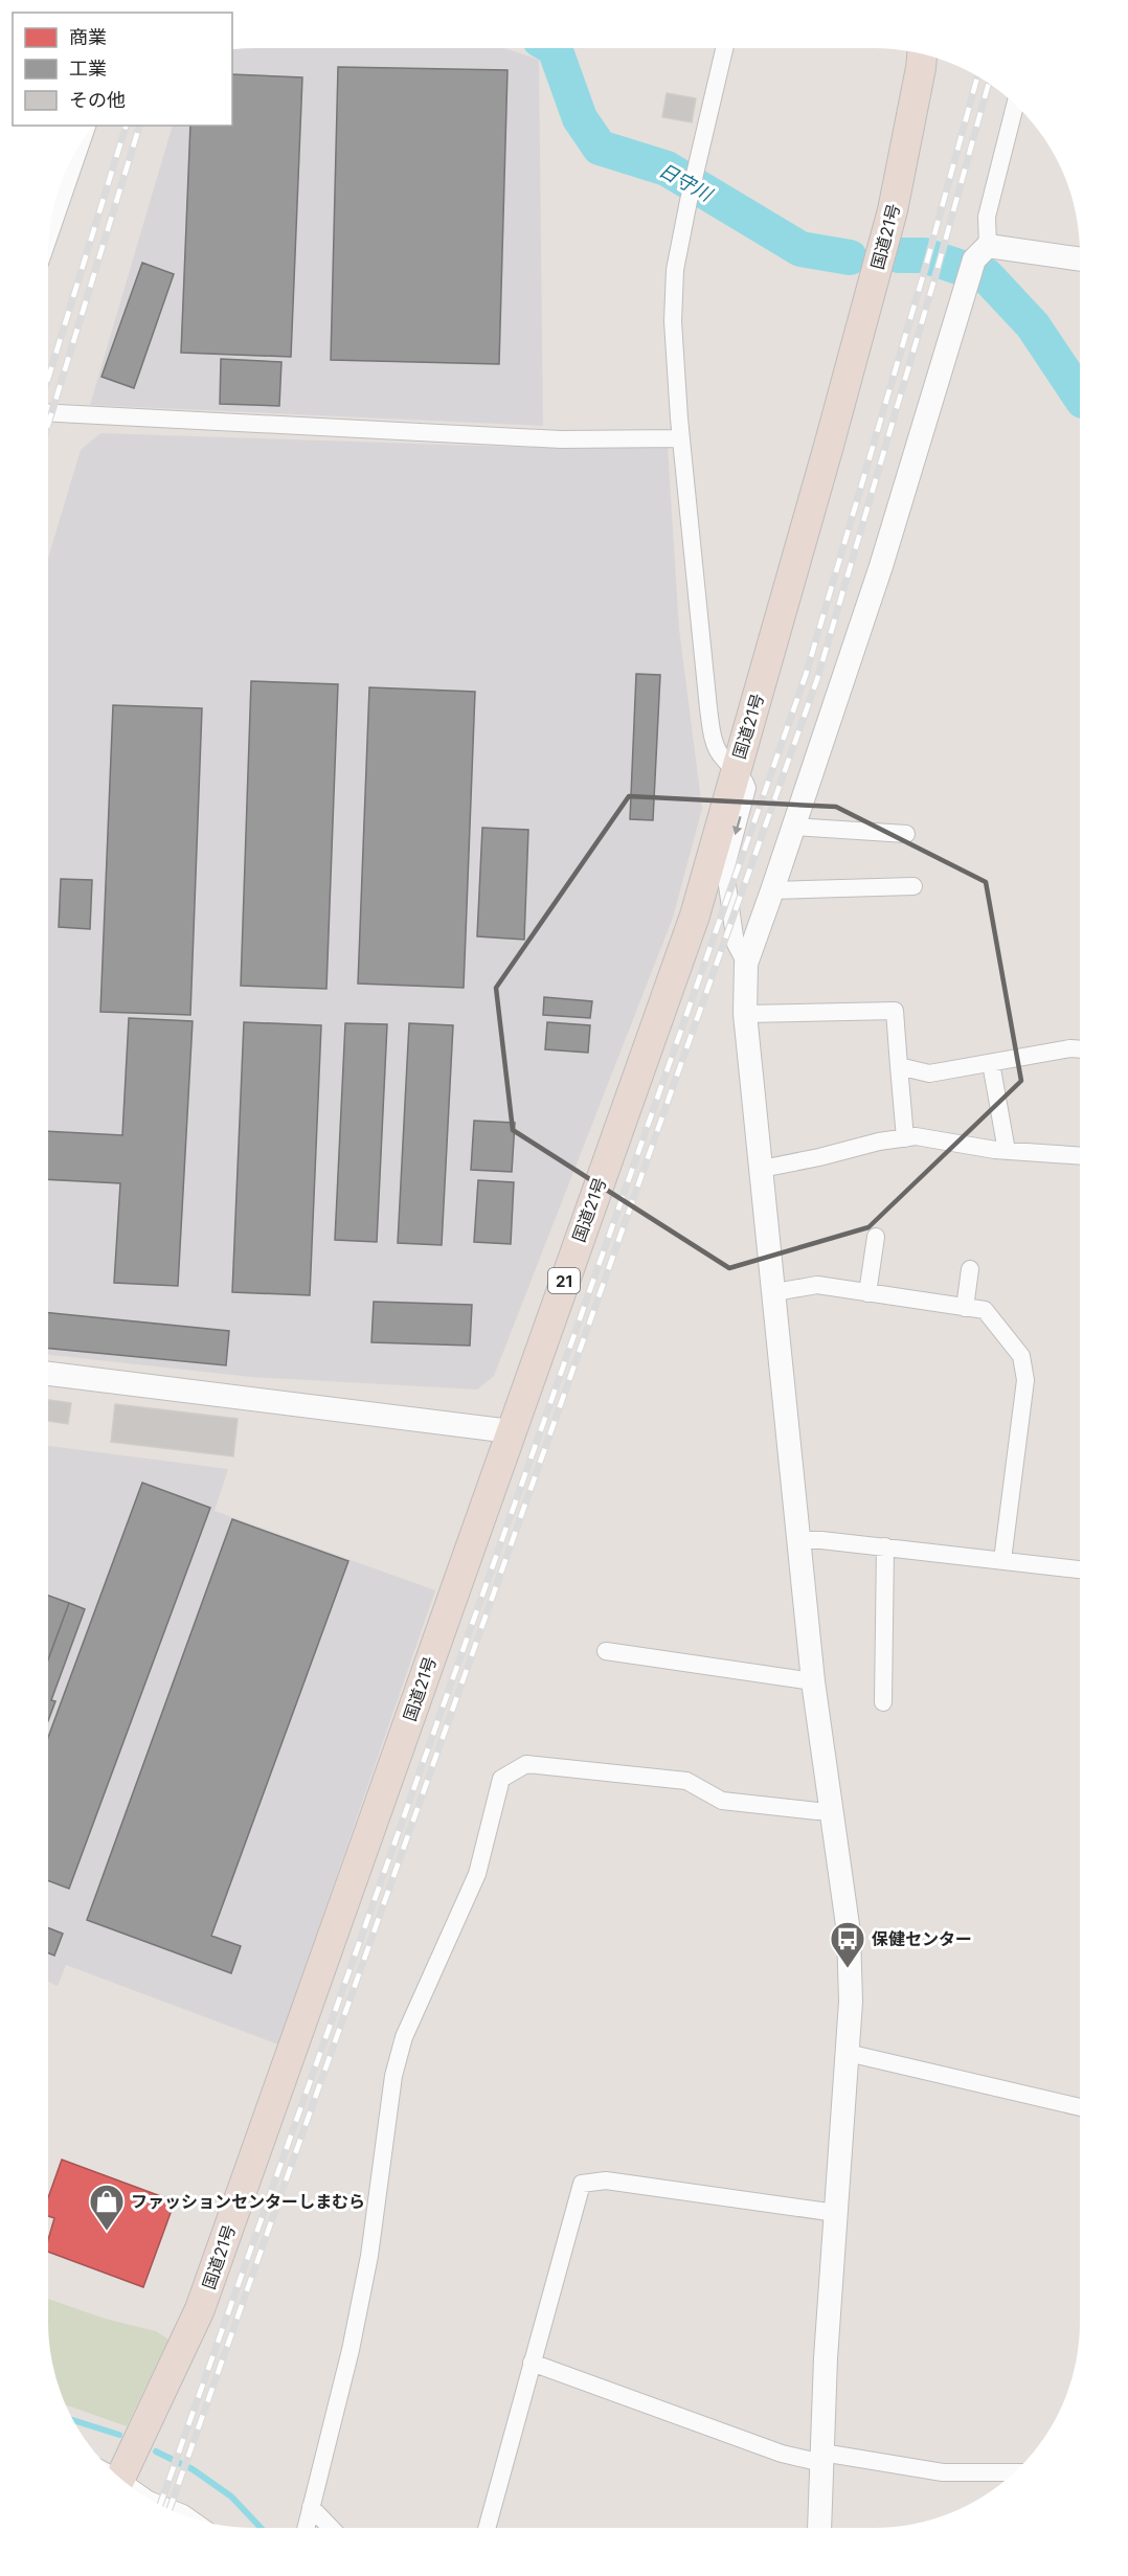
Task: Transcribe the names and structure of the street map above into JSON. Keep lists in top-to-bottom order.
{
  "streets": {
    "highway": ["国道21号", "21"]
  },
  "water": ["日守川"],
  "places": {
    "bus stop": ["保健センター"],
    "shop": ["ファッションセンターしまむら"]
  },
  "legend": ["商業", "工業", "その他"]
}
